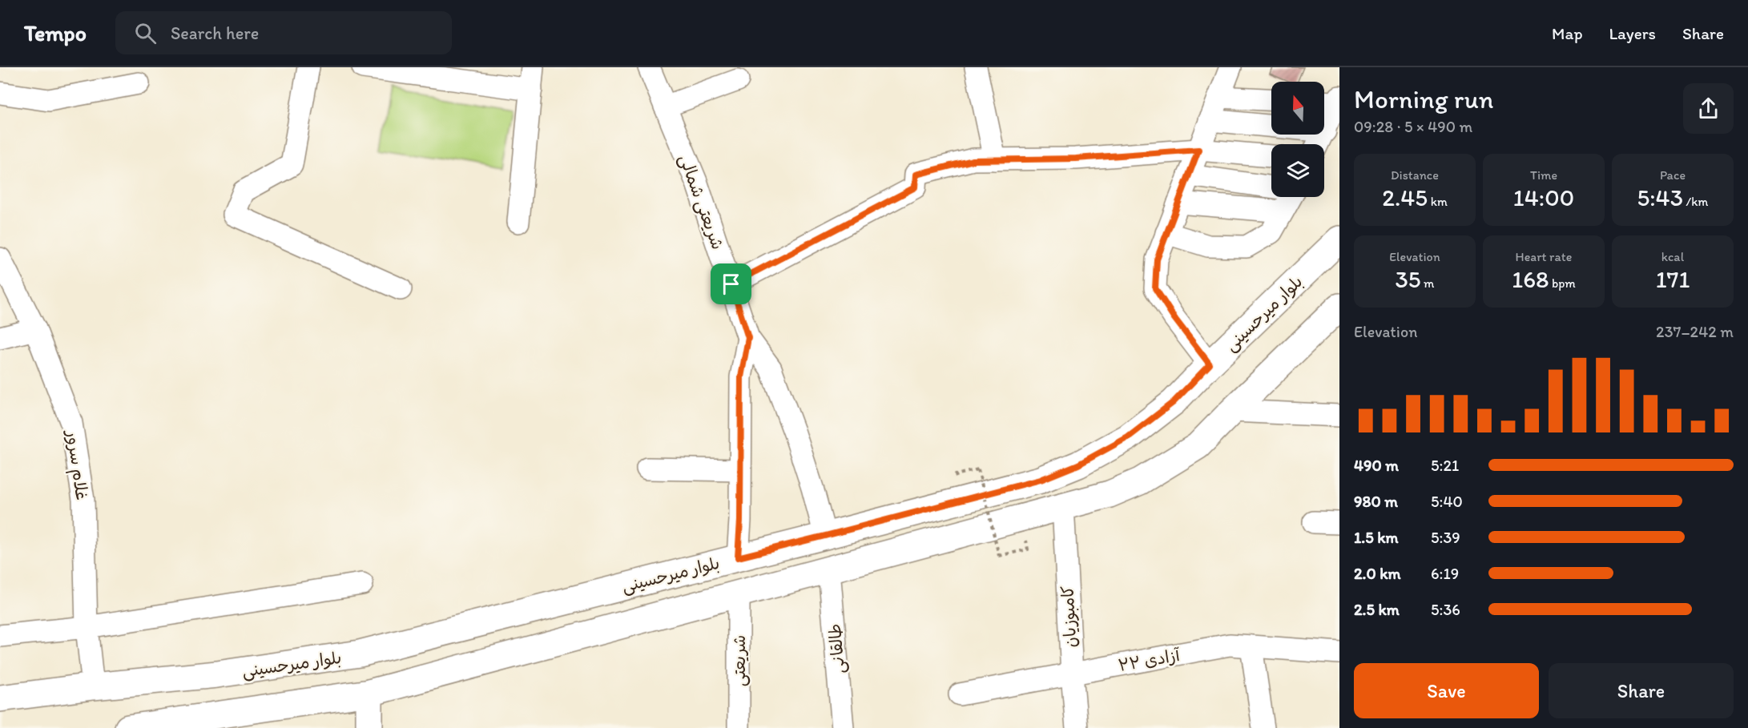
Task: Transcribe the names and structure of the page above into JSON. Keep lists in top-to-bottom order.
{
  "streets": {
    "main road": ["بلوار میرحسینی"],
    "street": [
      "شریعتی شمالی",
      "غلام سرور",
      "کامبوزیان",
      "طالقانی",
      "آزادی ۲۲",
      "شریعتی"
    ]
  },
  "crossings": [
    ["شریعتی شمالی", "بلوار میرحسینی"],
    ["بلوار میرحسینی", "غلام سرور"],
    ["بلوار میرحسینی", "کامبوزیان"],
    ["بلوار میرحسینی", "طالقانی"],
    ["بلوار میرحسینی", "شریعتی"],
    ["کامبوزیان", "آزادی ۲۲"]
  ],
  "north": "top",
  "page": {
    "header": "Tempo",
    "search": "Search here",
    "nav": ["Map", "Layers", "Share"],
    "heading": ["Morning run", "09:28 · 5 × 490 m"],
    "stats": [
      ["Distance", "2.45 km"],
      ["Time", "14:00"],
      ["Pace", "5:43 /km"],
      ["Elevation", "35 m"],
      ["Heart rate", "168 bpm"],
      ["kcal", "171"]
    ],
    "chart": ["Elevation", "237–242 m"],
    "list": [
      {
        "name": "490 m",
        "note": "5:21"
      },
      {
        "name": "980 m",
        "note": "5:40"
      },
      {
        "name": "1.5 km",
        "note": "5:39"
      },
      {
        "name": "2.0 km",
        "note": "6:19"
      },
      {
        "name": "2.5 km",
        "note": "5:36"
      }
    ],
    "buttons": ["Save", "Share"]
  }
}
